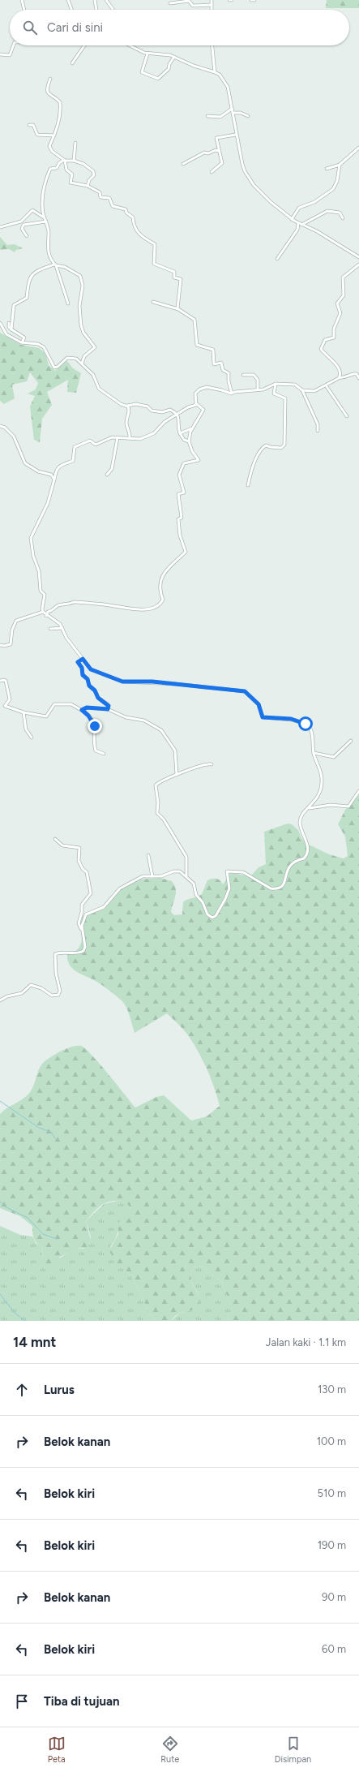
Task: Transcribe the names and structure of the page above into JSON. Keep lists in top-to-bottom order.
{
  "page": {
    "search": "Cari di sini",
    "heading": ["14 mnt", "Jalan kaki · 1.1 km"],
    "list": [
      ["Lurus", "130 m"],
      ["Belok kanan", "100 m"],
      ["Belok kiri", "510 m"],
      ["Belok kiri", "190 m"],
      ["Belok kanan", "90 m"],
      ["Belok kiri", "60 m"],
      "Tiba di tujuan"
    ],
    "nav": ["Peta", "Rute", "Disimpan"]
  }
}
